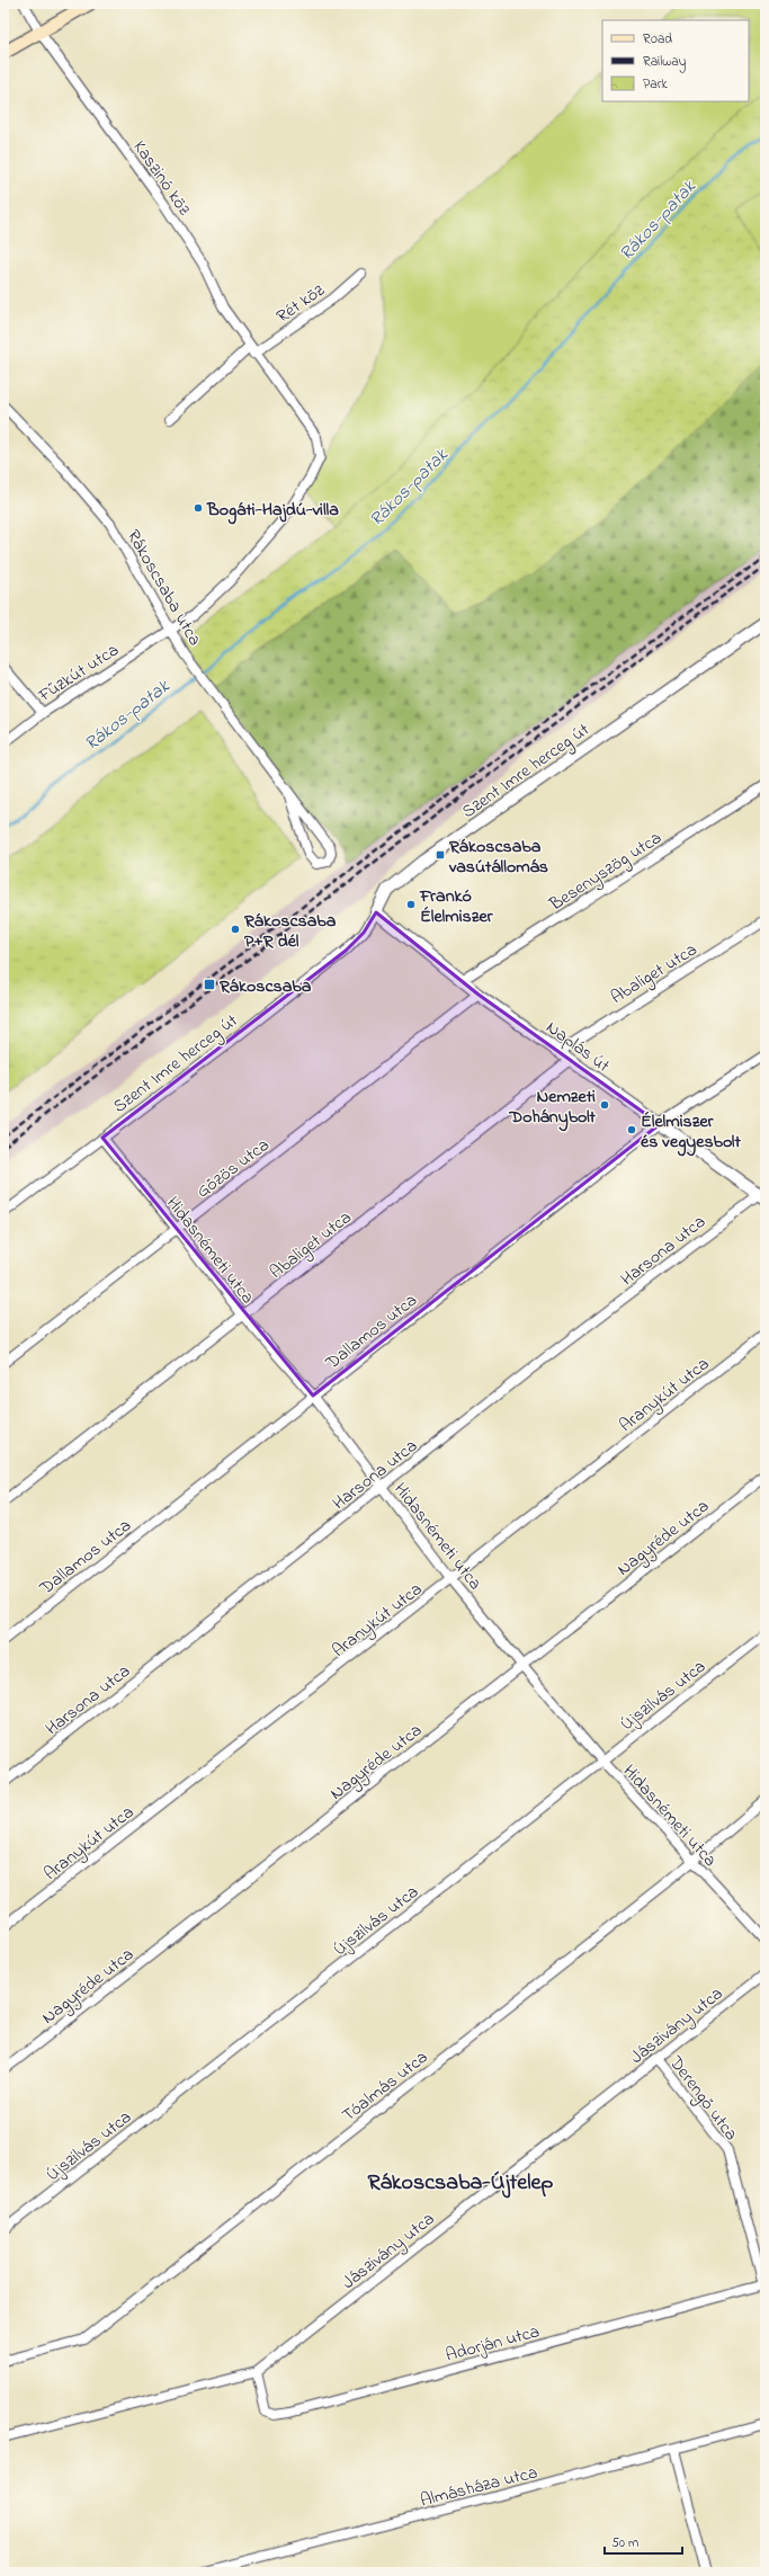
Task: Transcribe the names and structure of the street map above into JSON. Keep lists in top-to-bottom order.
{
  "streets": {
    "street": [
      "Kaszinó köz",
      "Rét köz",
      "Rákoscsaba utca",
      "Fűzkút utca",
      "Szent Imre herceg út",
      "Besenyszög utca",
      "Abaliget utca",
      "Naplás út",
      "Gőzös utca",
      "Hidasnémeti utca",
      "Harsona utca",
      "Dallamos utca",
      "Aranykút utca",
      "Nagyréde utca",
      "Újszilvás utca",
      "Jászivány utca",
      "Tóalmás utca",
      "Derengő utca",
      "Adorján utca",
      "Almásháza utca"
    ]
  },
  "crossings": [
    ["Kaszinó köz", "Rét köz"],
    ["Kaszinó köz", "Rákoscsaba utca"],
    ["Kaszinó köz", "Fűzkút utca"],
    ["Rákoscsaba utca", "Fűzkút utca"],
    ["Szent Imre herceg út", "Naplás út"],
    ["Szent Imre herceg út", "Hidasnémeti utca"],
    ["Besenyszög utca", "Naplás út"],
    ["Abaliget utca", "Naplás út"],
    ["Abaliget utca", "Hidasnémeti utca"],
    ["Naplás út", "Gőzös utca"],
    ["Naplás út", "Harsona utca"],
    ["Naplás út", "Dallamos utca"],
    ["Gőzös utca", "Hidasnémeti utca"],
    ["Hidasnémeti utca", "Harsona utca"],
    ["Hidasnémeti utca", "Dallamos utca"],
    ["Hidasnémeti utca", "Aranykút utca"],
    ["Hidasnémeti utca", "Nagyréde utca"],
    ["Hidasnémeti utca", "Újszilvás utca"],
    ["Hidasnémeti utca", "Tóalmás utca"],
    ["Jászivány utca", "Derengő utca"],
    ["Jászivány utca", "Adorján utca"],
    ["Derengő utca", "Adorján utca"]
  ],
  "districts": ["Rákoscsaba-Újtelep"],
  "water": ["Rákos-patak"],
  "places": {
    "other": [
      "Bogáti-Hajdú-villa",
      "Frankó Élelmiszer",
      "Rákoscsaba P+R dél",
      "Nemzeti Dohánybolt",
      "Élelmiszer és vegyesbolt"
    ],
    "transit": ["Rákoscsaba vasútállomás", "Rákoscsaba"]
  },
  "legend": ["Road", "Railway", "Park"],
  "scale_bar": "50 m"
}
